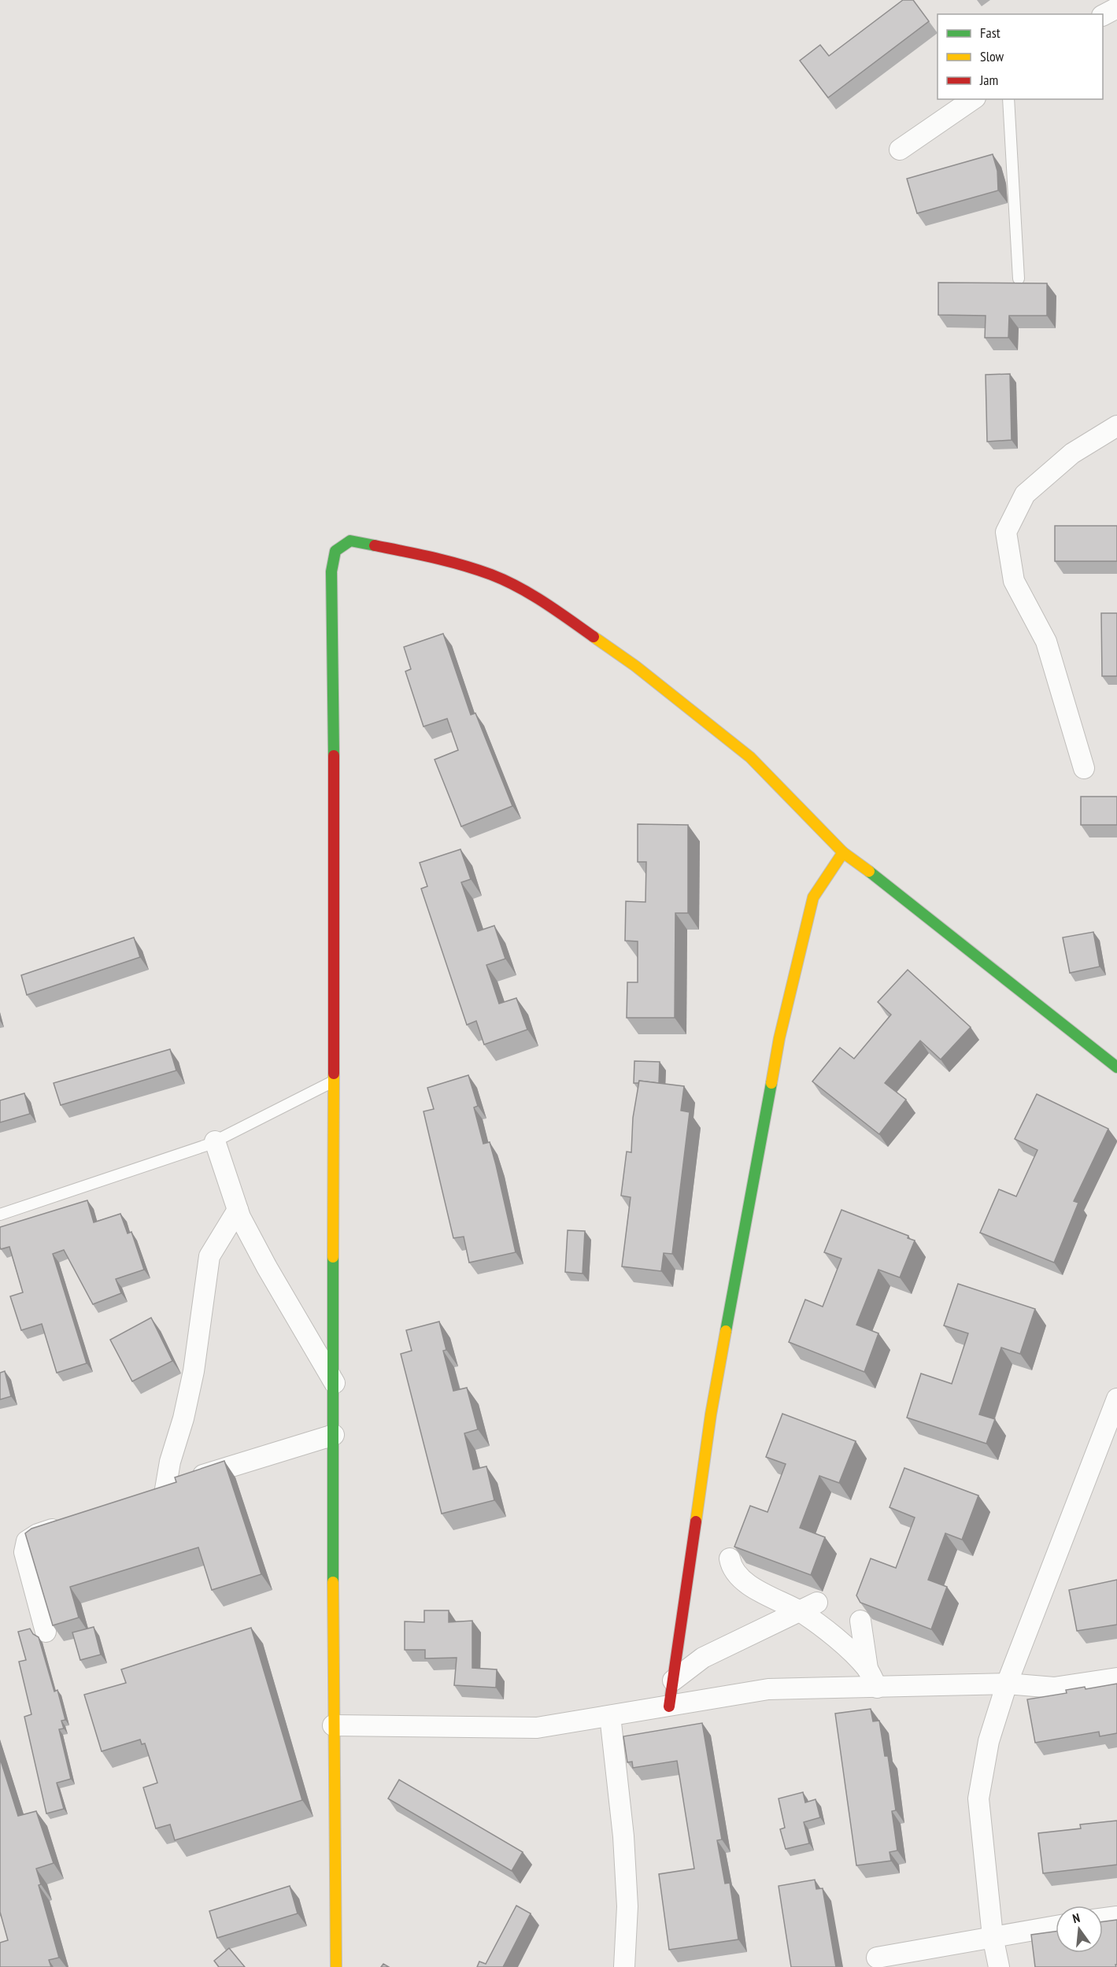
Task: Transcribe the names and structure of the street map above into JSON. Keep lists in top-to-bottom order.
{
  "legend": ["Fast", "Slow", "Jam"],
  "north": "top"
}
